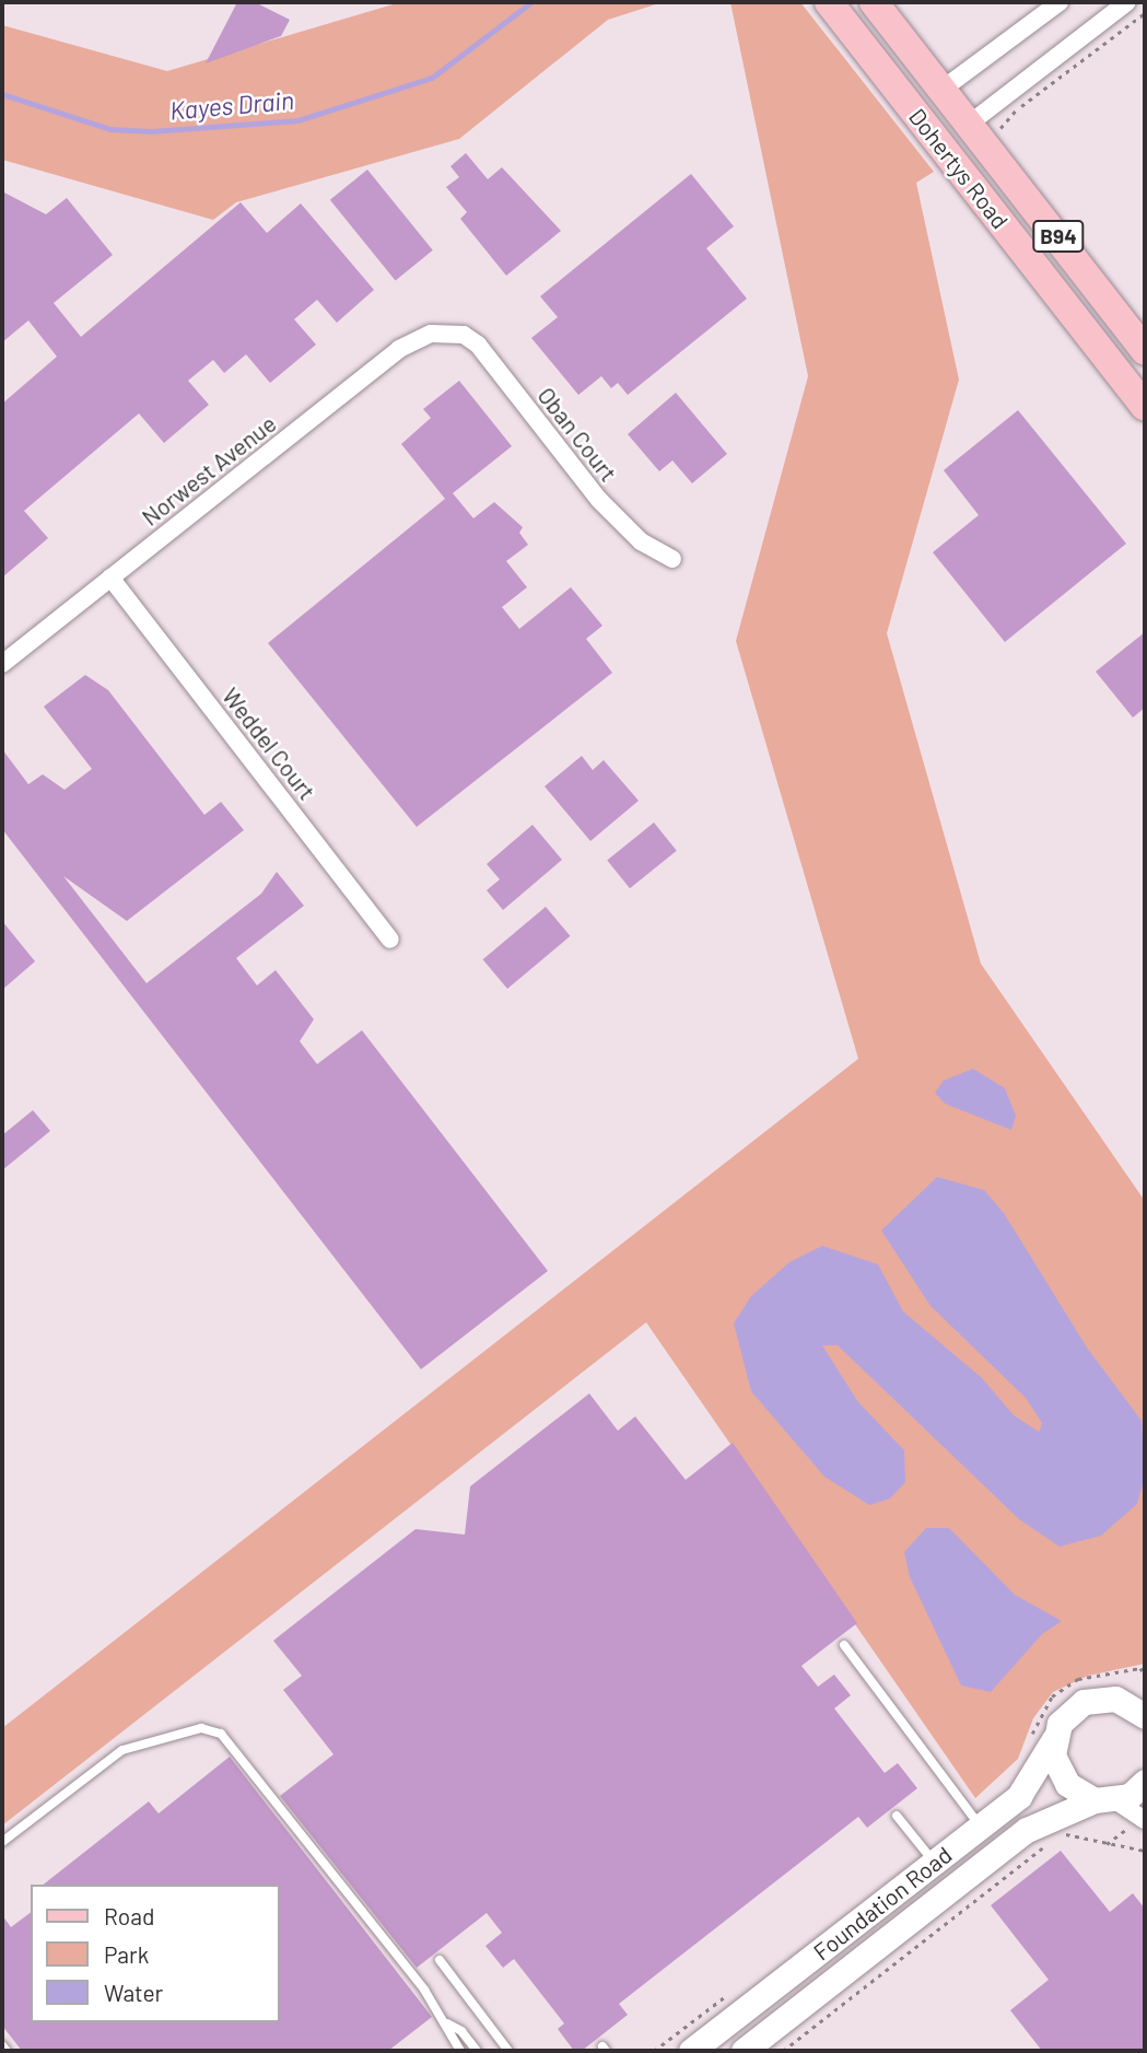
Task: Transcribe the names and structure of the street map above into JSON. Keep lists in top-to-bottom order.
{
  "streets": {
    "main road": ["Dohertys Road", "B94"],
    "street": [
      "Oban Court",
      "Norwest Avenue",
      "Weddel Court",
      "Foundation Road"
    ]
  },
  "crossings": [
    ["Oban Court", "Norwest Avenue"],
    ["Norwest Avenue", "Weddel Court"]
  ],
  "water": ["Kayes Drain"],
  "legend": ["Road", "Park", "Water"]
}
